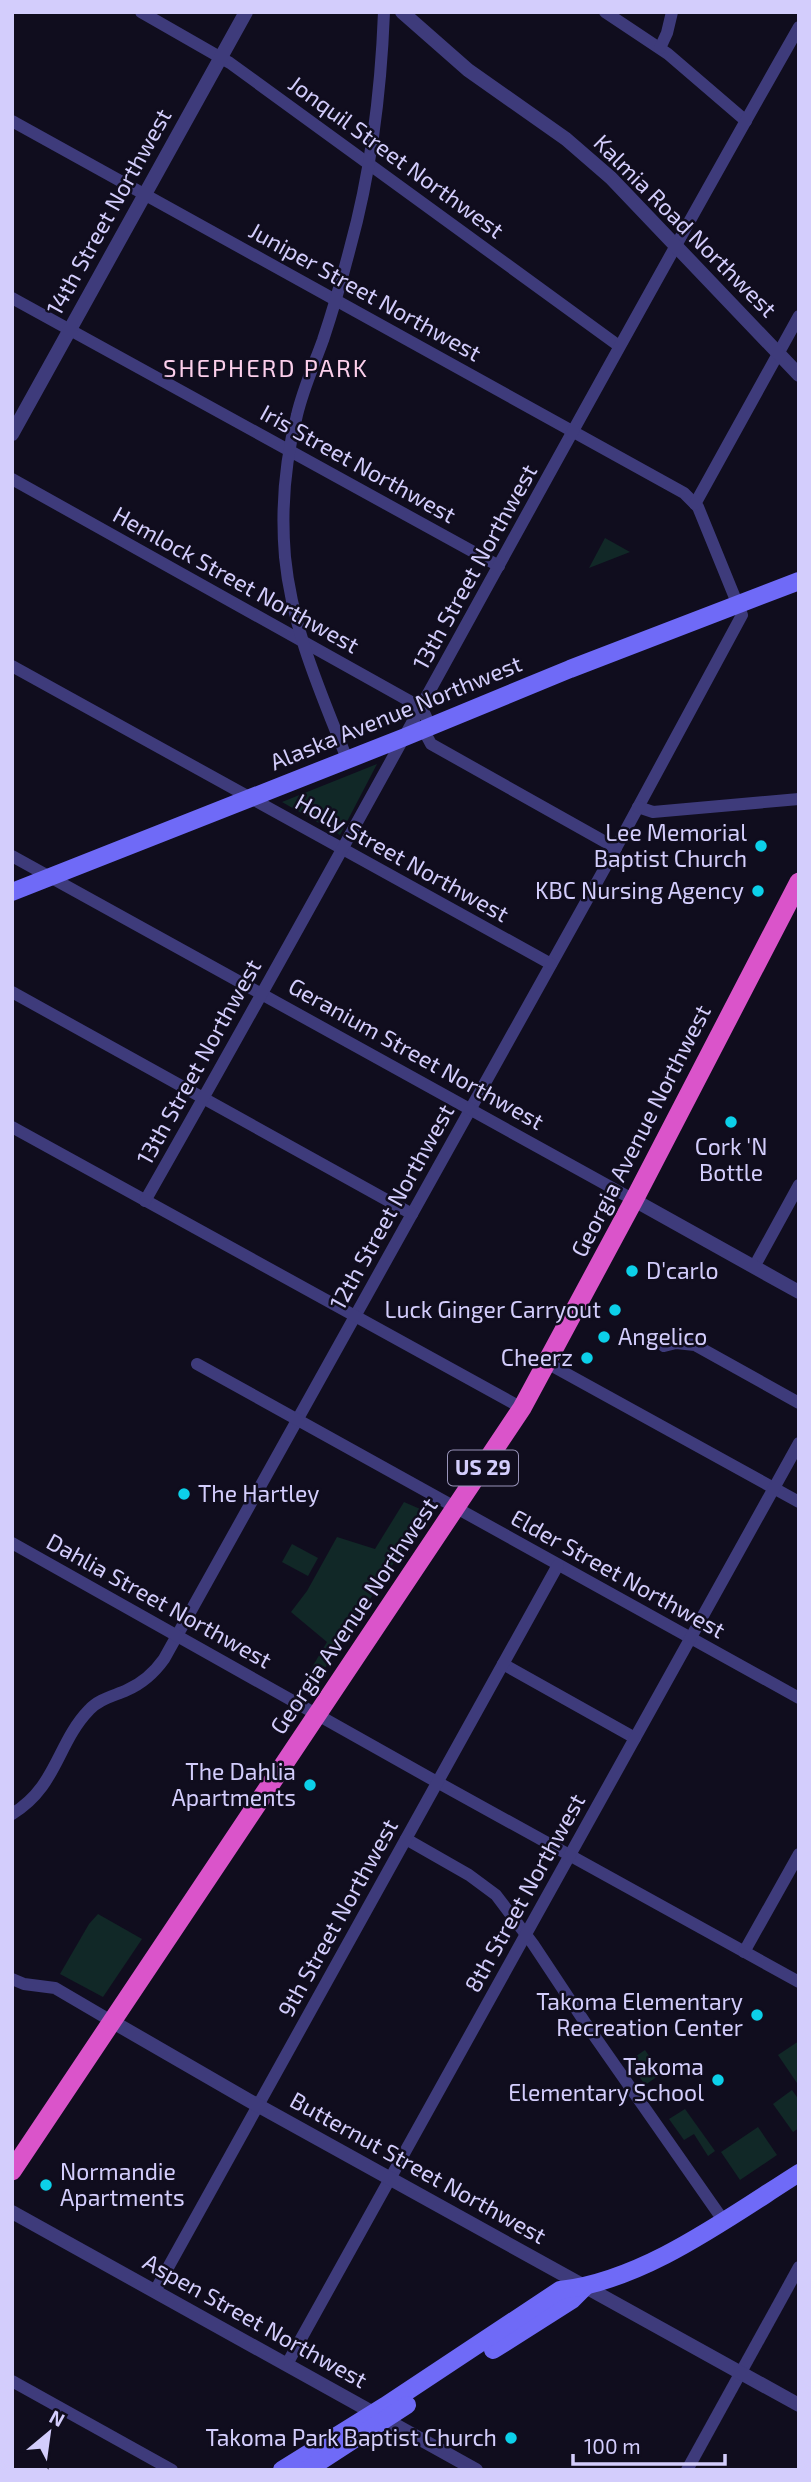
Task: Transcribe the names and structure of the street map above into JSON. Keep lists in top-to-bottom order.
{
  "streets": {
    "highway": ["Georgia Avenue Northwest", "US 29"],
    "main road": ["Alaska Avenue Northwest"],
    "street": [
      "Jonquil Street Northwest",
      "14th Street Northwest",
      "Kalmia Road Northwest",
      "Juniper Street Northwest",
      "Iris Street Northwest",
      "13th Street Northwest",
      "Hemlock Street Northwest",
      "Holly Street Northwest",
      "Geranium Street Northwest",
      "12th Street Northwest",
      "Elder Street Northwest",
      "Dahlia Street Northwest",
      "8th Street Northwest",
      "9th Street Northwest",
      "Butternut Street Northwest",
      "Aspen Street Northwest"
    ]
  },
  "crossings": [
    ["Jonquil Street Northwest", "14th Street Northwest"],
    ["Jonquil Street Northwest", "13th Street Northwest"],
    ["14th Street Northwest", "Juniper Street Northwest"],
    ["14th Street Northwest", "Iris Street Northwest"],
    ["Kalmia Road Northwest", "13th Street Northwest"],
    ["Juniper Street Northwest", "13th Street Northwest"],
    ["Iris Street Northwest", "13th Street Northwest"],
    ["13th Street Northwest", "Hemlock Street Northwest"],
    ["13th Street Northwest", "Alaska Avenue Northwest"],
    ["13th Street Northwest", "Holly Street Northwest"],
    ["13th Street Northwest", "Geranium Street Northwest"],
    ["Alaska Avenue Northwest", "Holly Street Northwest"],
    ["Alaska Avenue Northwest", "Geranium Street Northwest"],
    ["Alaska Avenue Northwest", "12th Street Northwest"],
    ["Holly Street Northwest", "12th Street Northwest"],
    ["Geranium Street Northwest", "Georgia Avenue Northwest"],
    ["Geranium Street Northwest", "12th Street Northwest"],
    ["Georgia Avenue Northwest", "Elder Street Northwest"],
    ["Georgia Avenue Northwest", "Dahlia Street Northwest"],
    ["Georgia Avenue Northwest", "Butternut Street Northwest"],
    ["12th Street Northwest", "Elder Street Northwest"],
    ["12th Street Northwest", "Dahlia Street Northwest"],
    ["Elder Street Northwest", "8th Street Northwest"],
    ["Elder Street Northwest", "9th Street Northwest"],
    ["Dahlia Street Northwest", "8th Street Northwest"],
    ["Dahlia Street Northwest", "9th Street Northwest"],
    ["8th Street Northwest", "Butternut Street Northwest"],
    ["8th Street Northwest", "Aspen Street Northwest"],
    ["9th Street Northwest", "Butternut Street Northwest"],
    ["9th Street Northwest", "Aspen Street Northwest"]
  ],
  "districts": ["SHEPHERD PARK"],
  "places": [
    "Lee Memorial Baptist Church",
    "KBC Nursing Agency",
    "Cork 'N Bottle",
    "D'carlo",
    "Luck Ginger Carryout",
    "Angelico",
    "Cheerz",
    "The Hartley",
    "The Dahlia Apartments",
    "Takoma Elementary Recreation Center",
    "Takoma Elementary School",
    "Normandie Apartments",
    "Takoma Park Baptist Church"
  ],
  "scale_bar": "100 m",
  "north": "top right"
}
